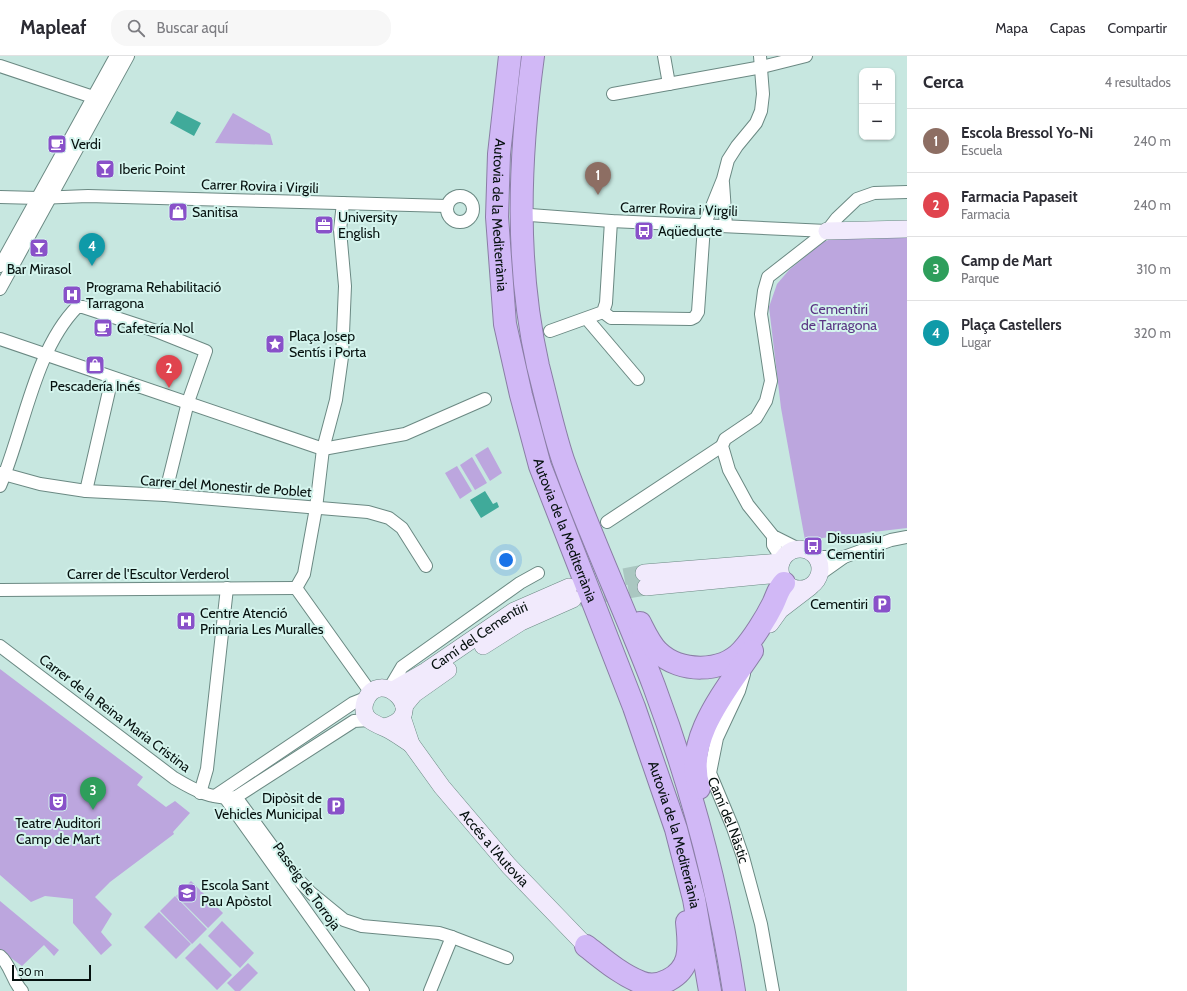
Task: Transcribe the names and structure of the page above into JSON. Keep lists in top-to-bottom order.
{
  "streets": {
    "highway": ["Autovia de la Mediterrània"],
    "street": [
      "Carrer Rovira i Virgili",
      "Carrer del Monestir de Poblet",
      "Carrer de l'Escultor Verderol",
      "Camí del Cementiri",
      "Carrer de la Reina Maria Cristina",
      "Camí del Nàstic",
      "Accés a l'Autovia",
      "Passeig de Torroja"
    ]
  },
  "crossings": [
    ["Carrer de la Reina Maria Cristina", "Passeig de Torroja"]
  ],
  "parks": ["Cementiri de Tarragona"],
  "places": {
    "cafe": ["Verdi", "Cafetería Nol"],
    "bar": ["Iberic Point", "Bar Mirasol"],
    "shop": ["Sanitisa", "Pescadería Inés"],
    "office": ["University English"],
    "bus stop": ["Aqüeducte", "Dissuasiu Cementiri"],
    "hospital": ["Programa Rehabilitació Tarragona", "Centre Atenció Primaria Les Muralles"],
    "place": ["Plaça Josep Sentís i Porta"],
    "parking": ["Cementiri", "Dipòsit de Vehicles Municipal"],
    "theatre": ["Teatre Auditori Camp de Mart"],
    "school or university": ["Escola Sant Pau Apòstol"]
  },
  "scale_bar": "50 m",
  "page": {
    "header": "Mapleaf",
    "search": "Buscar aquí",
    "nav": ["Mapa", "Capas", "Compartir"],
    "heading": ["Cerca", "4 resultados"],
    "map_buttons": ["+", "−"],
    "list": [
      {
        "mark": "1",
        "name": "Escola Bressol Yo-Ni",
        "note": "Escuela",
        "value": "240 m"
      },
      {
        "mark": "2",
        "name": "Farmacia Papaseit",
        "note": "Farmacia",
        "value": "240 m"
      },
      {
        "mark": "3",
        "name": "Camp de Mart",
        "note": "Parque",
        "value": "310 m"
      },
      {
        "mark": "4",
        "name": "Plaça Castellers",
        "note": "Lugar",
        "value": "320 m"
      }
    ],
    "pins": [
      "1",
      "4",
      "2",
      "3"
    ],
    "scale": "50 m"
  }
}
